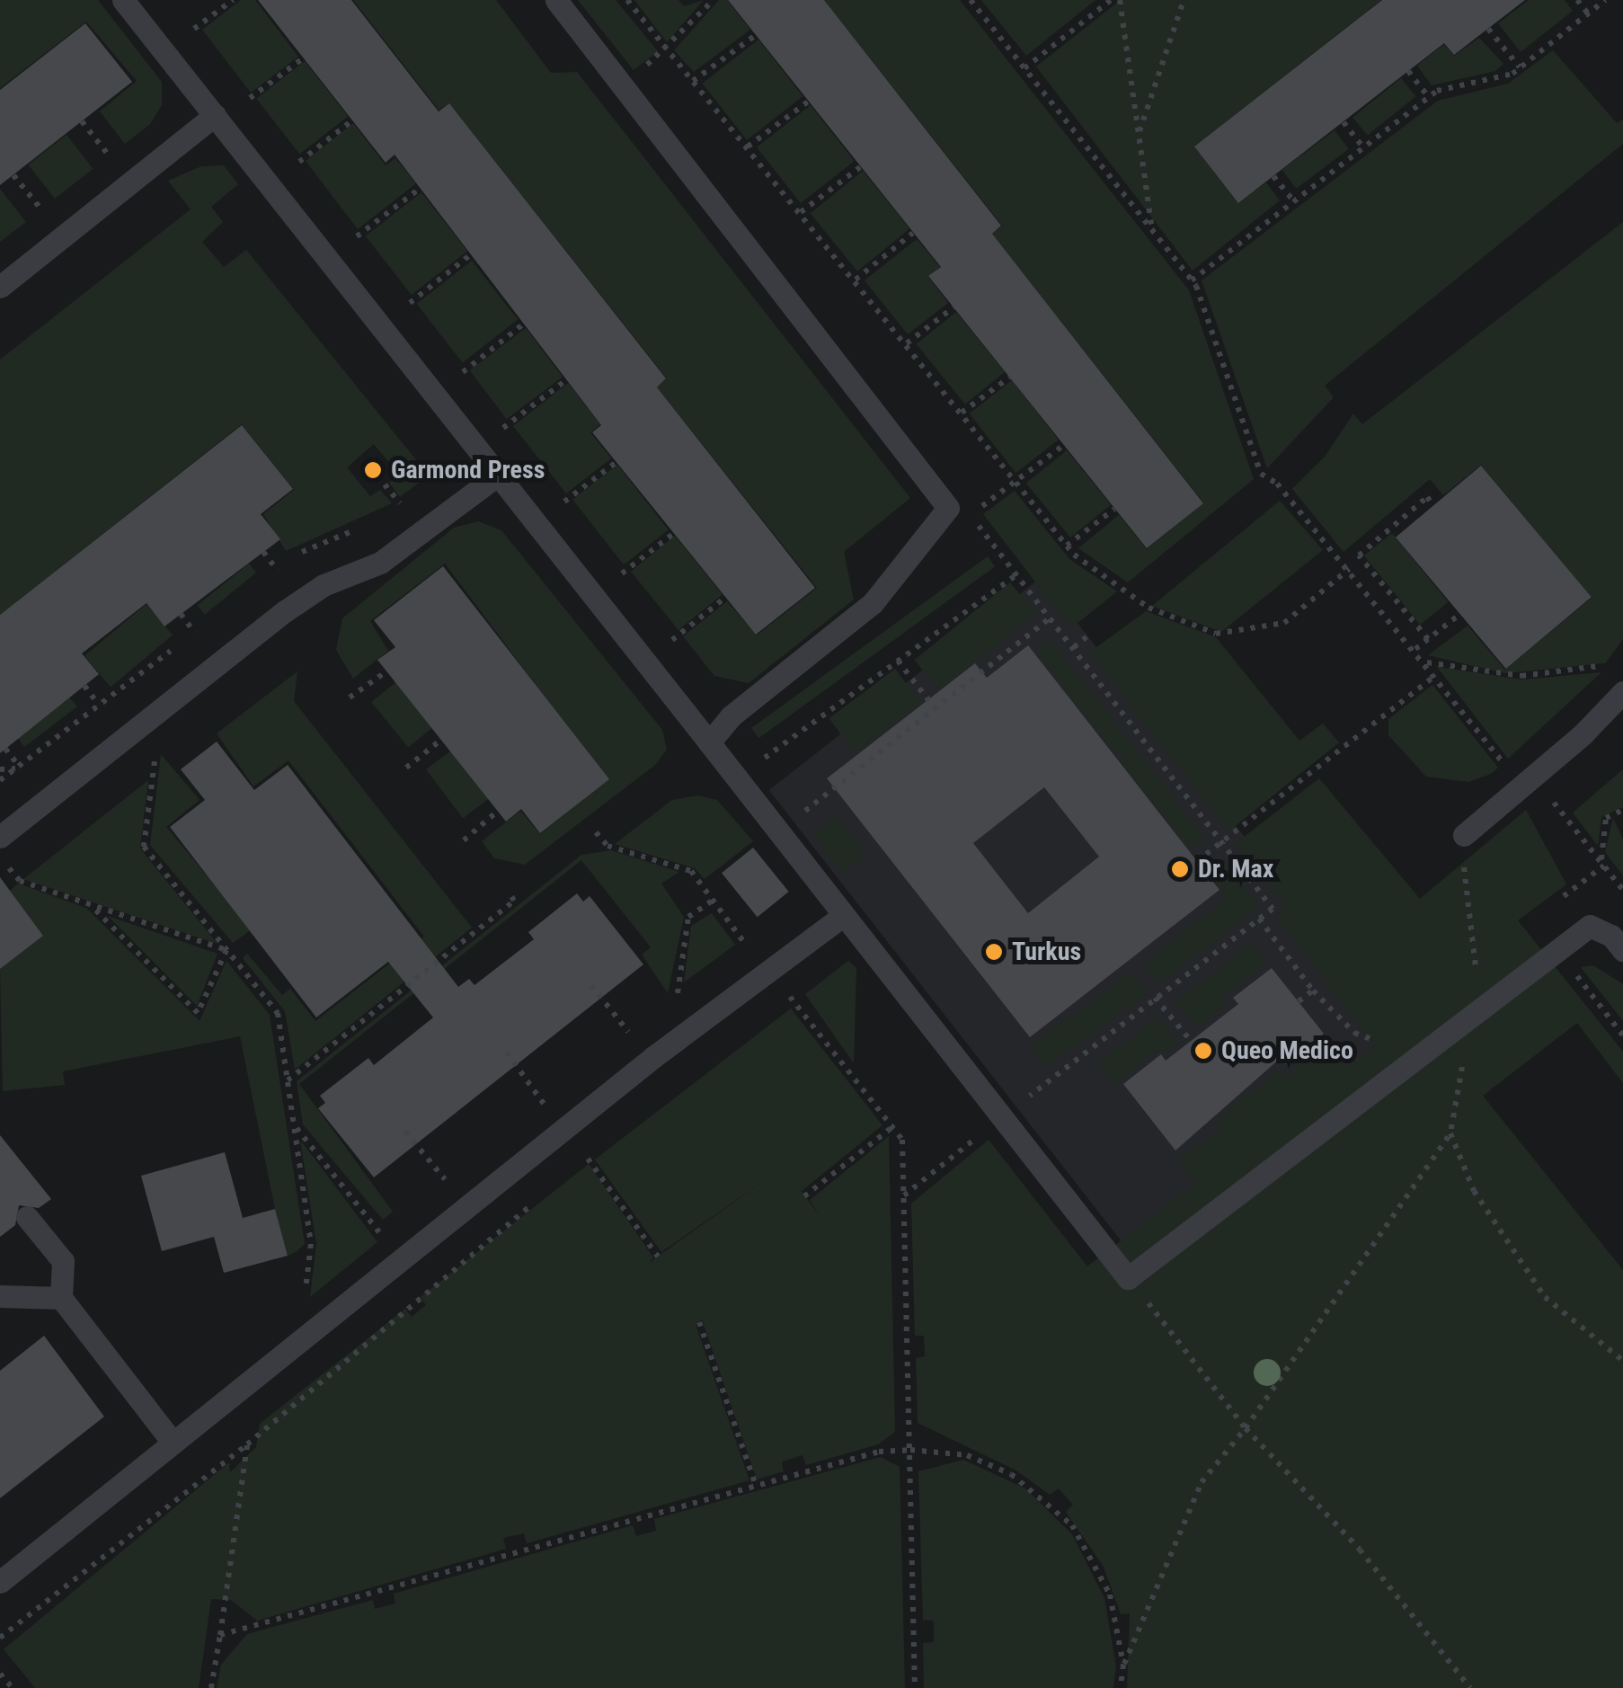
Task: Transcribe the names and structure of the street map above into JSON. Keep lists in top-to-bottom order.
{
  "places": [
    "Garmond Press",
    "Dr. Max",
    "Turkus",
    "Queo Medico"
  ]
}
